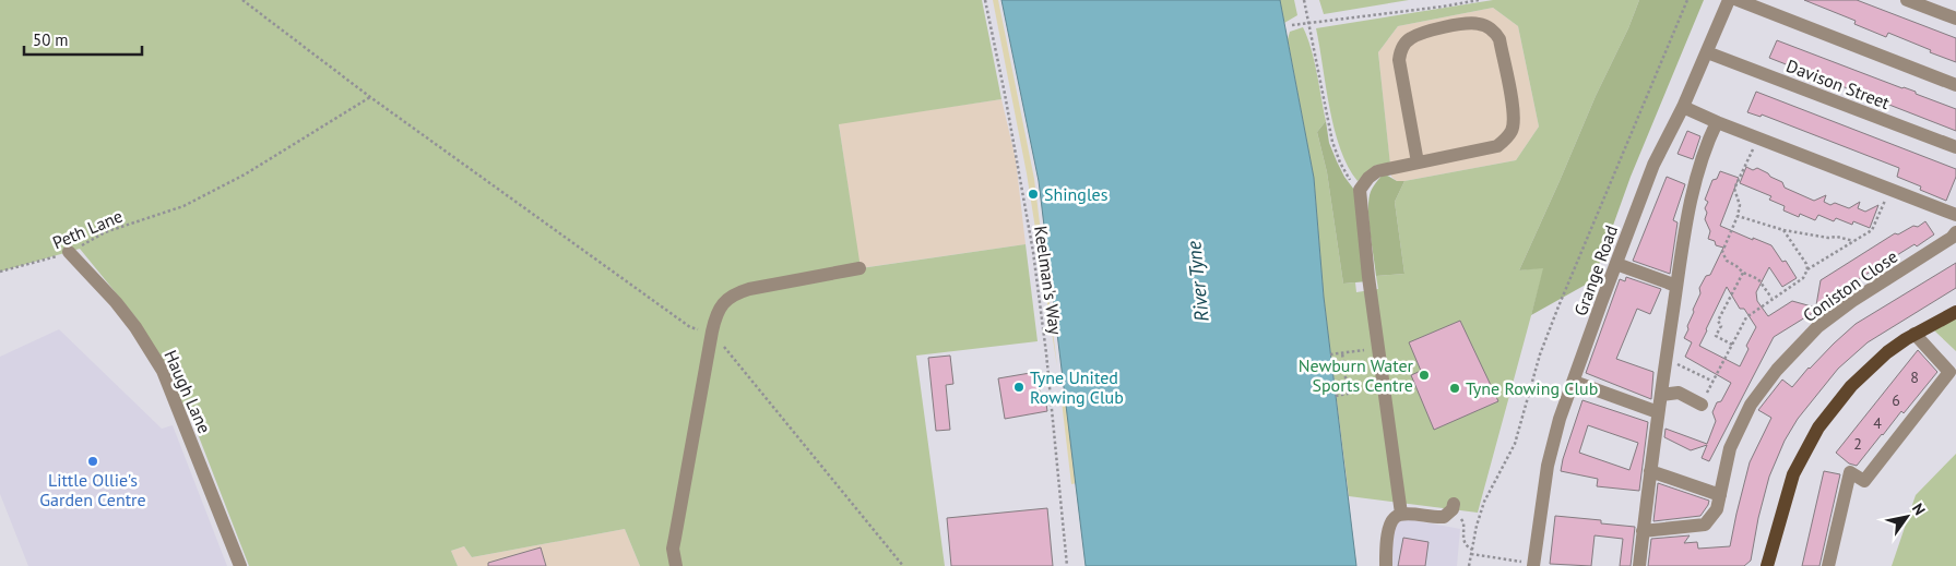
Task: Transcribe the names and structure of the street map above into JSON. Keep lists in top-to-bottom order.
{
  "streets": {
    "street": [
      "Davison Street",
      "Grange Road",
      "Coniston Close",
      "Haugh Lane"
    ],
    "path": ["Peth Lane", "Keelman's Way"]
  },
  "crossings": [
    ["Davison Street", "Grange Road"],
    ["Peth Lane", "Haugh Lane"]
  ],
  "water": ["River Tyne"],
  "places": [
    "Shingles",
    "Newburn Water Sports Centre",
    "Tyne United Rowing Club",
    "Tyne Rowing Club",
    "Little Ollie's Garden Centre"
  ],
  "house_numbers": [
    "8",
    "6",
    "4",
    "2"
  ],
  "scale_bar": "50 m",
  "north": "top right"
}
